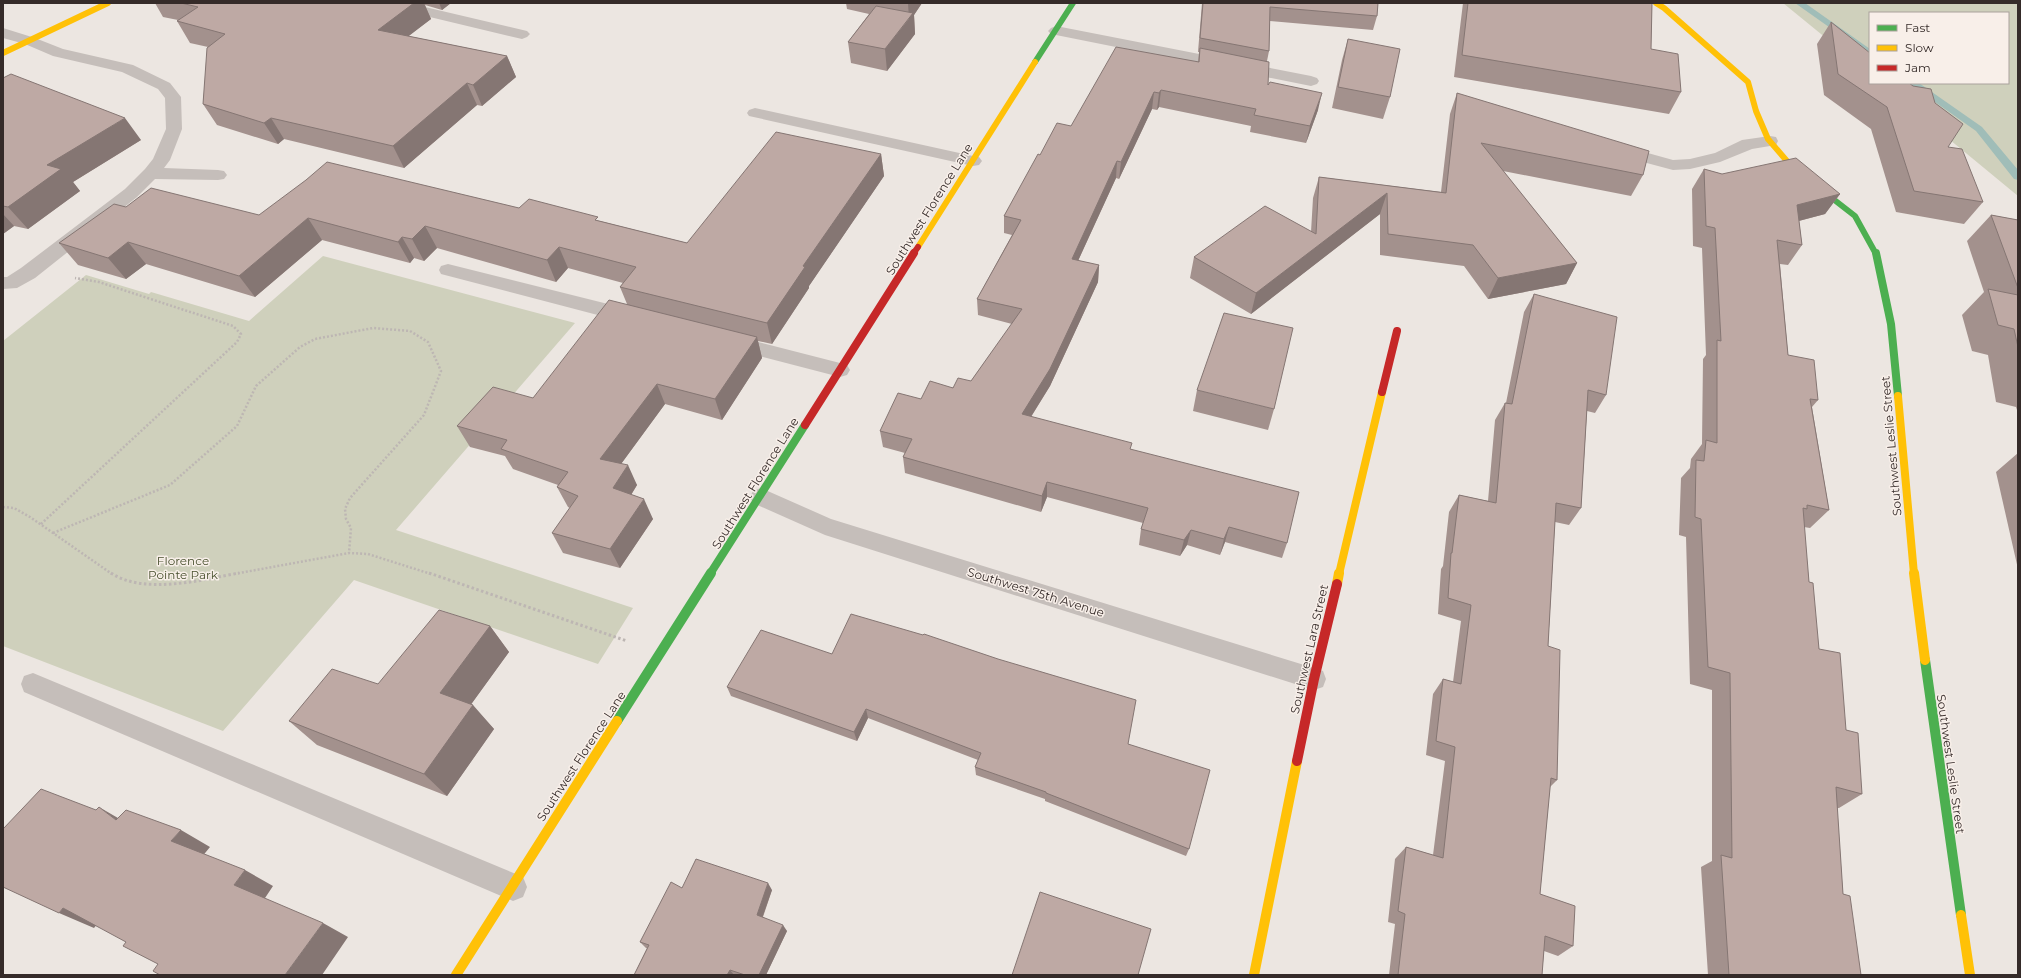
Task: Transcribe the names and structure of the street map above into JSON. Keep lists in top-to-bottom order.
{
  "streets": {
    "street": [
      "Southwest Florence Lane",
      "Southwest Leslie Street",
      "Southwest 75th Avenue",
      "Southwest Lara Street"
    ]
  },
  "crossings": [
    ["Southwest Florence Lane", "Southwest 75th Avenue"],
    ["Southwest 75th Avenue", "Southwest Lara Street"]
  ],
  "parks": ["Florence Pointe Park"],
  "legend": ["Fast", "Slow", "Jam"]
}
